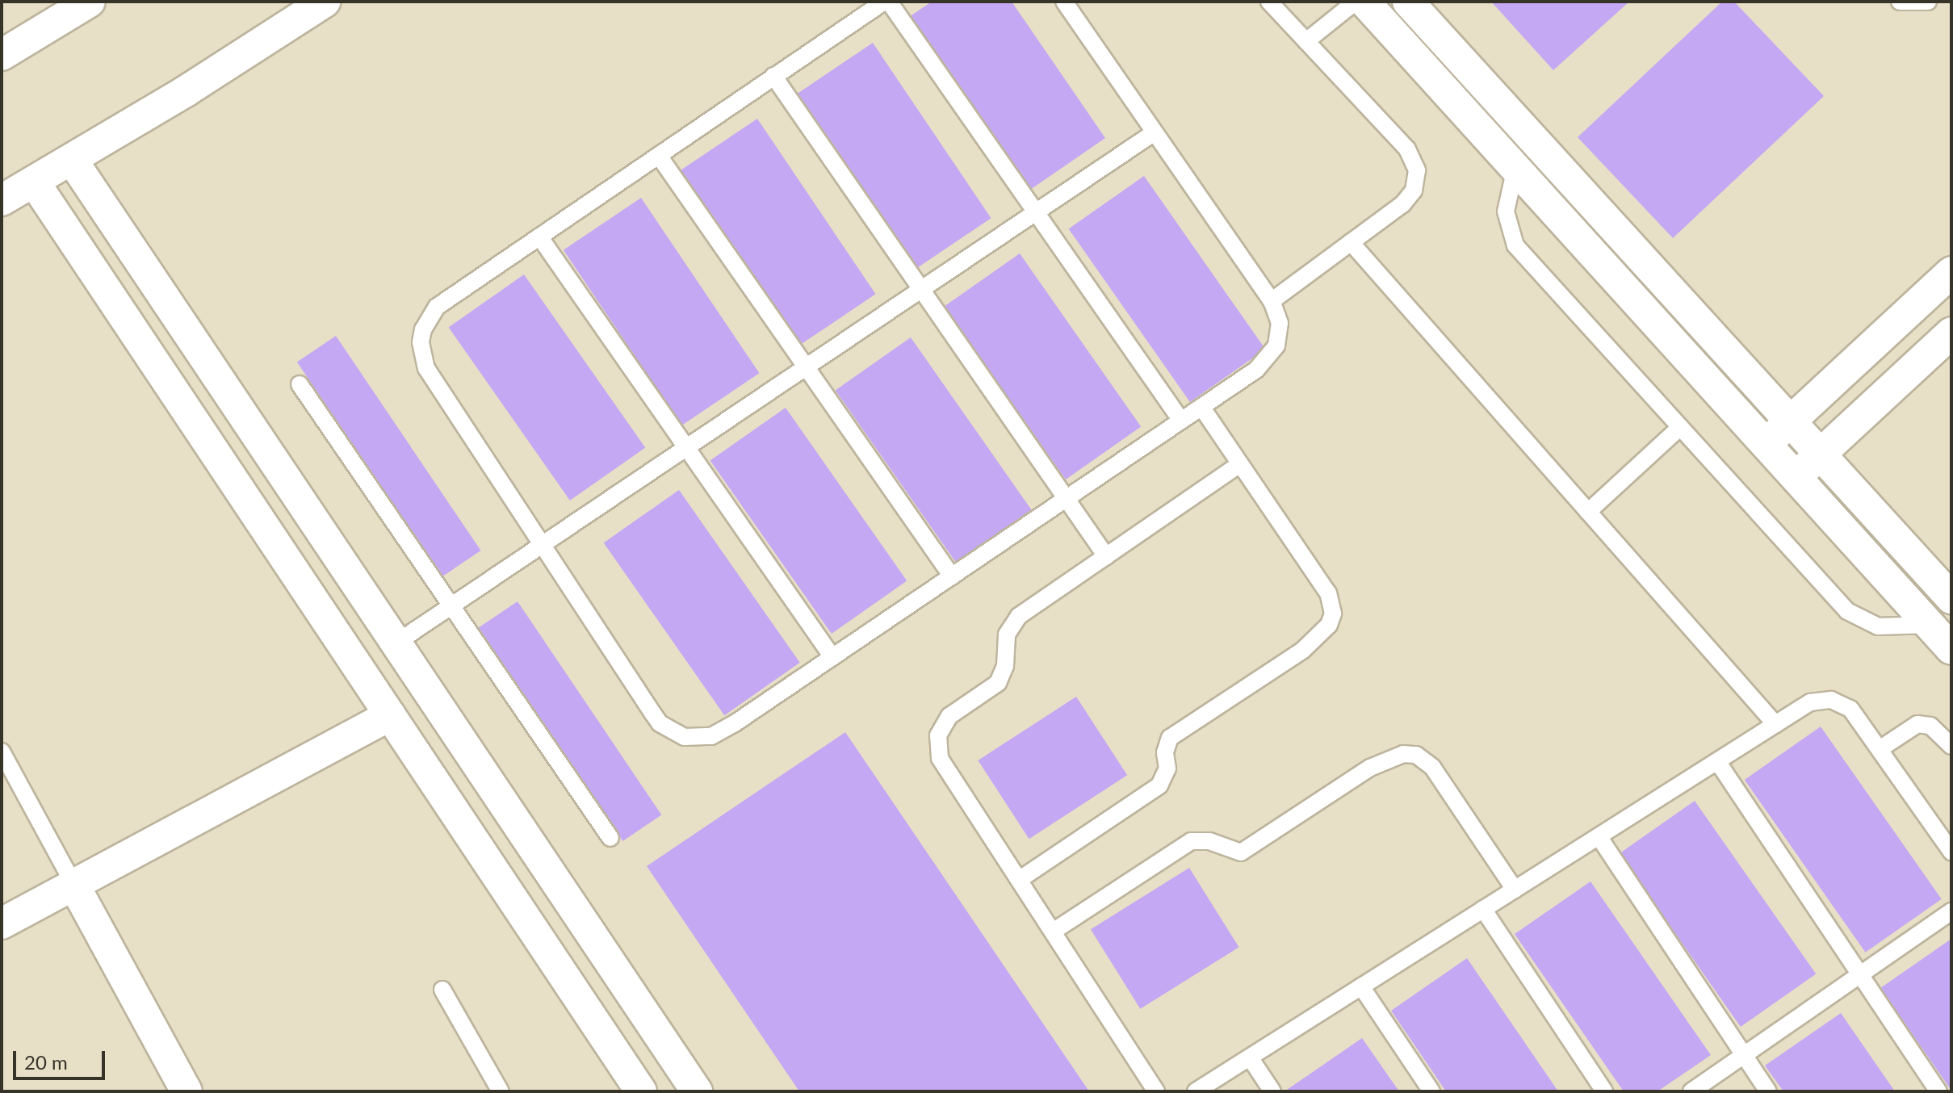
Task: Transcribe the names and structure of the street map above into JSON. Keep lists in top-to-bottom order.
{
  "scale_bar": "20 m"
}
